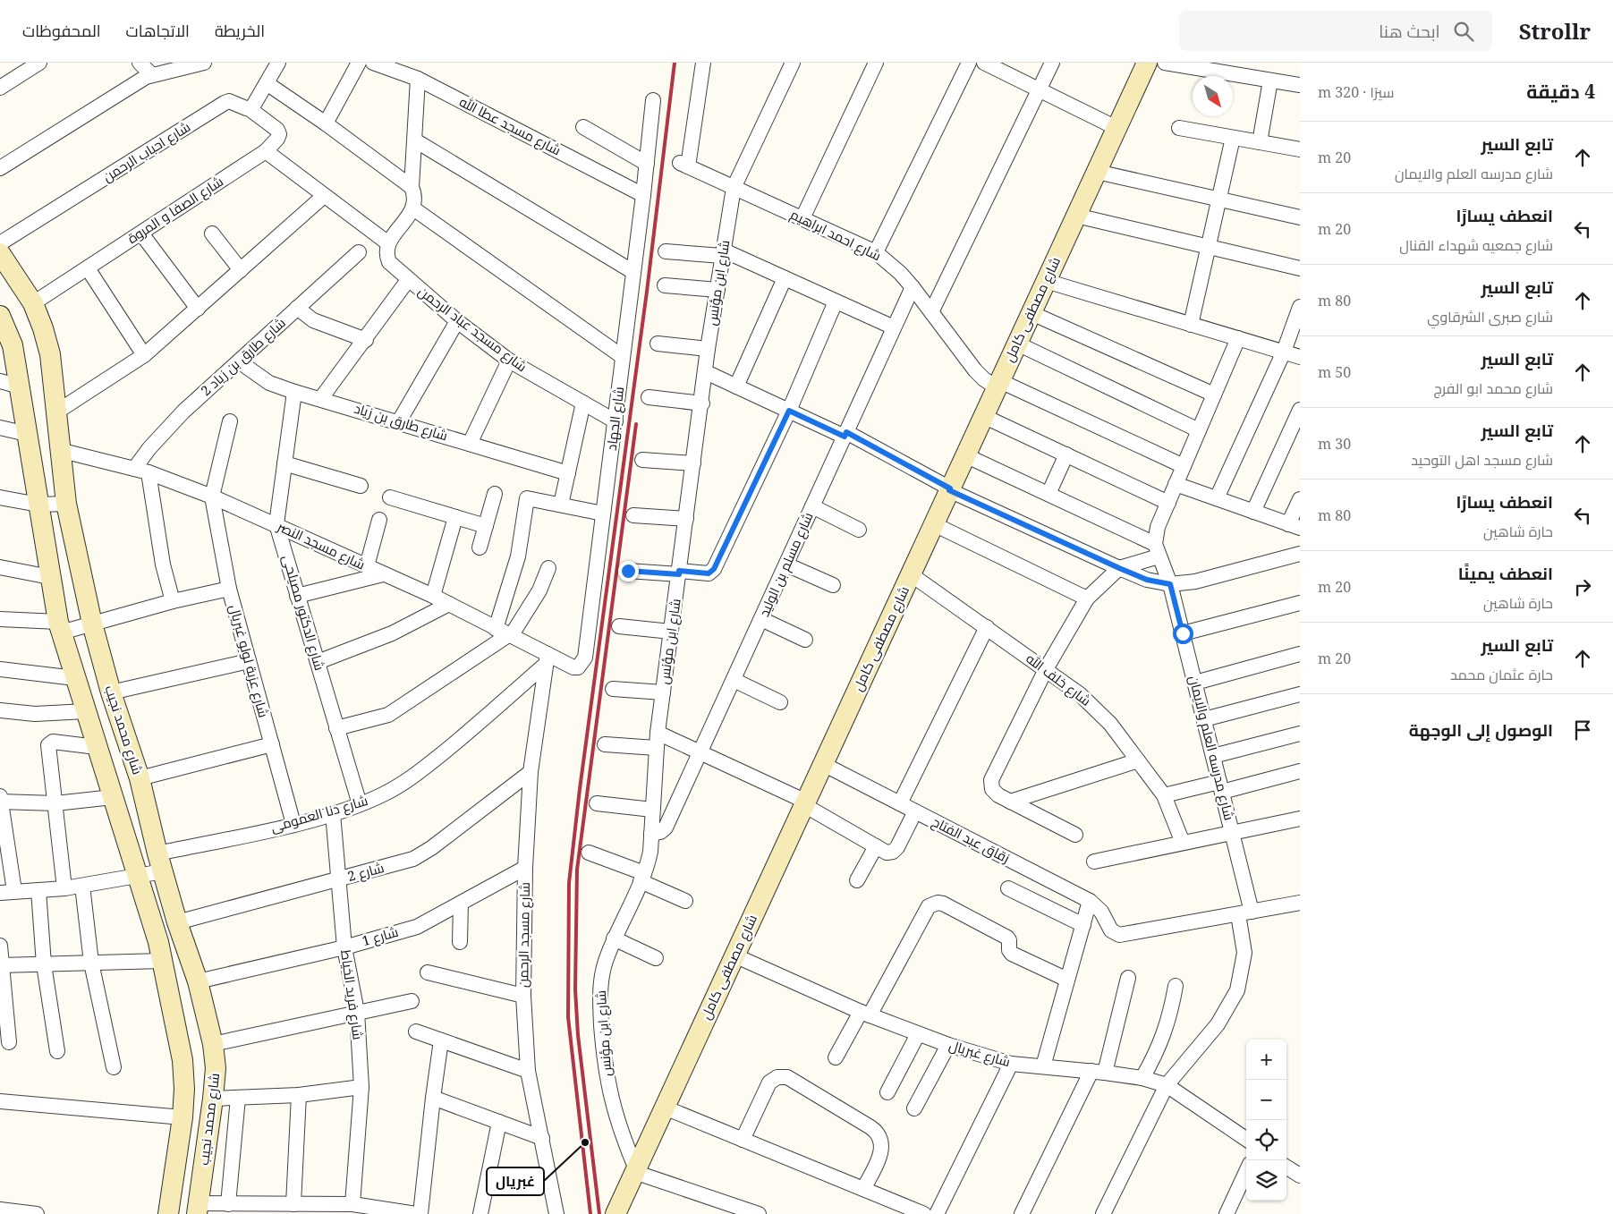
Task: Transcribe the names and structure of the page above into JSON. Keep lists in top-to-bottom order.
{
  "streets": {
    "main road": ["شارع مصطفى كامل", "شارع محمد نجيب"],
    "street": [
      "شارع مسجد عطا الله",
      "شارع احباب الرحمن",
      "شارع الصفا و المروة",
      "شارع احمد ابراهيم",
      "شارع ابن مؤنس",
      "شارع مسجد عباد الرحمن",
      "شارع طارق بن زياد 2",
      "شارع الجهاد",
      "شارع طارق بن زياد",
      "شارع مسجد النصر",
      "شارع مسلم بن الوليد",
      "شارع الدكتور مصيلحى",
      "شارع عزبة لولو غبريال",
      "شارع خلف الله",
      "شارع مدرسه العلم والايمان",
      "شارع دنا العمومى",
      "زقاق عبد الفتاح",
      "شارع 2",
      "شارع مسجد الرحمن",
      "شارع 1",
      "شارع فريد الخياط",
      "شارع غبريال"
    ]
  },
  "crossings": [
    ["شارع مسجد عطا الله", "شارع الجهاد"],
    ["شارع احباب الرحمن", "شارع الصفا و المروة"],
    ["شارع الصفا و المروة", "شارع محمد نجيب"],
    ["شارع احمد ابراهيم", "شارع ابن مؤنس"],
    ["شارع احمد ابراهيم", "شارع مصطفى كامل"],
    ["شارع احمد ابراهيم", "شارع مسلم بن الوليد"],
    ["شارع ابن مؤنس", "شارع مصطفى كامل"],
    ["شارع ابن مؤنس", "شارع مسلم بن الوليد"],
    ["شارع مصطفى كامل", "شارع خلف الله"],
    ["شارع مصطفى كامل", "زقاق عبد الفتاح"],
    ["شارع مصطفى كامل", "شارع غبريال"],
    ["شارع مسجد عباد الرحمن", "شارع الجهاد"],
    ["شارع طارق بن زياد 2", "شارع طارق بن زياد"],
    ["شارع طارق بن زياد 2", "شارع مسجد النصر"],
    ["شارع الجهاد", "شارع مسجد النصر"],
    ["شارع طارق بن زياد", "شارع الدكتور مصيلحى"],
    ["شارع مسجد النصر", "شارع الدكتور مصيلحى"],
    ["شارع مسجد النصر", "شارع عزبة لولو غبريال"],
    ["شارع مسجد النصر", "شارع محمد نجيب"],
    ["شارع مسجد النصر", "شارع دنا العمومى"],
    ["شارع مسجد النصر", "شارع مسجد الرحمن"],
    ["شارع الدكتور مصيلحى", "شارع دنا العمومى"],
    ["شارع عزبة لولو غبريال", "شارع دنا العمومى"],
    ["شارع محمد نجيب", "شارع دنا العمومى"],
    ["شارع محمد نجيب", "شارع 2"],
    ["شارع محمد نجيب", "شارع 1"],
    ["شارع مدرسه العلم والايمان", "زقاق عبد الفتاح"],
    ["شارع مدرسه العلم والايمان", "شارع غبريال"],
    ["شارع دنا العمومى", "شارع مسجد الرحمن"],
    ["شارع دنا العمومى", "شارع فريد الخياط"],
    ["شارع 2", "شارع مسجد الرحمن"],
    ["شارع 2", "شارع فريد الخياط"],
    ["شارع مسجد الرحمن", "شارع 1"],
    ["شارع 1", "شارع فريد الخياط"]
  ],
  "places": ["غبريال"],
  "north": "bottom right",
  "page": {
    "header": "Strollr",
    "search": "ابحث هنا",
    "nav": ["الخريطة", "الاتجاهات", "المحفوظات"],
    "heading": ["4 دقيقة", "سيرًا · 320 m"],
    "list": [
      ["تابع السير", "شارع مدرسه العلم والايمان", "20 m"],
      ["انعطف يسارًا", "شارع جمعيه شهداء القنال", "20 m"],
      ["تابع السير", "شارع صبرى الشرقاوي", "80 m"],
      ["تابع السير", "شارع محمد ابو الفرج", "50 m"],
      ["تابع السير", "شارع مسجد اهل التوحيد", "30 m"],
      ["انعطف يسارًا", "حارة شاهين", "80 m"],
      ["انعطف يمينًا", "حارة شاهين", "20 m"],
      ["تابع السير", "حارة عثمان محمد", "20 m"],
      "الوصول إلى الوجهة"
    ],
    "map_buttons": ["+", "−"]
  }
}
